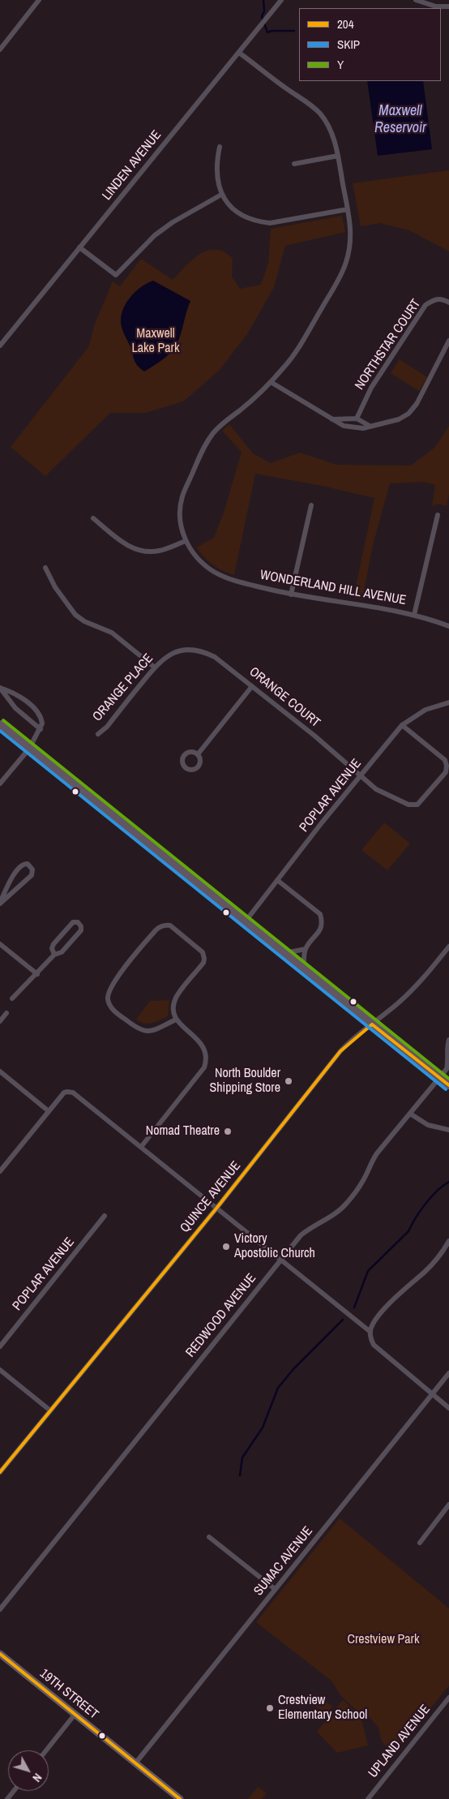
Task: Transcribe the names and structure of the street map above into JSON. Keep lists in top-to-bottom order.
{
  "streets": {
    "street": [
      "LINDEN AVENUE",
      "NORTHSTAR COURT",
      "WONDERLAND HILL AVENUE",
      "ORANGE PLACE",
      "ORANGE COURT",
      "POPLAR AVENUE",
      "QUINCE AVENUE",
      "REDWOOD AVENUE",
      "SUMAC AVENUE",
      "19TH STREET",
      "UPLAND AVENUE"
    ]
  },
  "crossings": [
    ["LINDEN AVENUE", "WONDERLAND HILL AVENUE"],
    ["ORANGE PLACE", "ORANGE COURT"],
    ["ORANGE COURT", "POPLAR AVENUE"],
    ["SUMAC AVENUE", "19TH STREET"]
  ],
  "water": ["Maxwell Reservoir"],
  "parks": ["Maxwell Lake Park", "Crestview Park"],
  "places": [
    "North Boulder Shipping Store",
    "Nomad Theatre",
    "Victory Apostolic Church",
    "Crestview Elementary School"
  ],
  "lines": ["transit line Y", "transit line SKIP", "transit line 204"],
  "legend": ["204", "SKIP", "Y"],
  "north": "bottom right"
}
